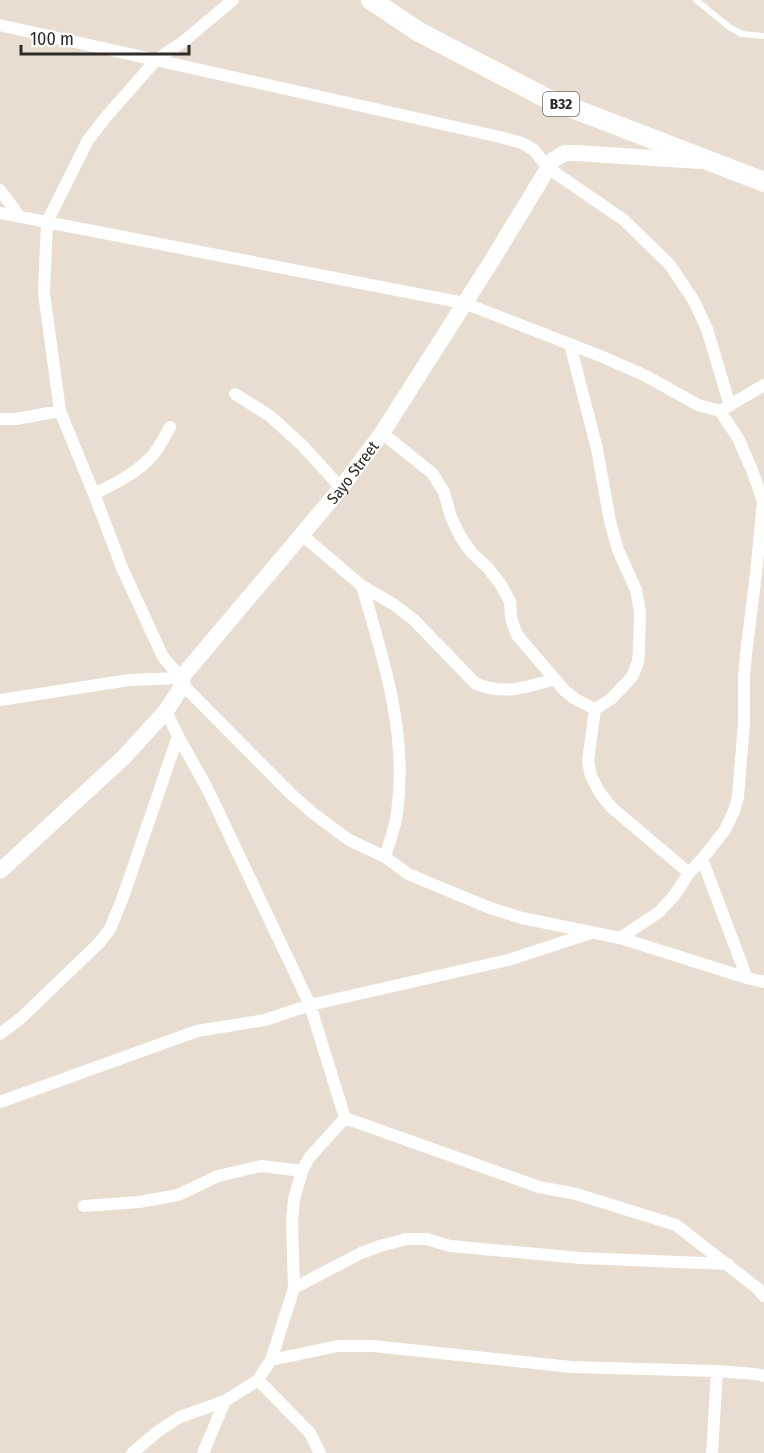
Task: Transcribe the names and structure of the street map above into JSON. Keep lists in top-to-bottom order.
{
  "streets": {
    "main road": ["B32"],
    "street": ["Sayo Street"]
  },
  "crossings": [
    ["B32", "Sayo Street"]
  ],
  "scale_bar": "100 m"
}
